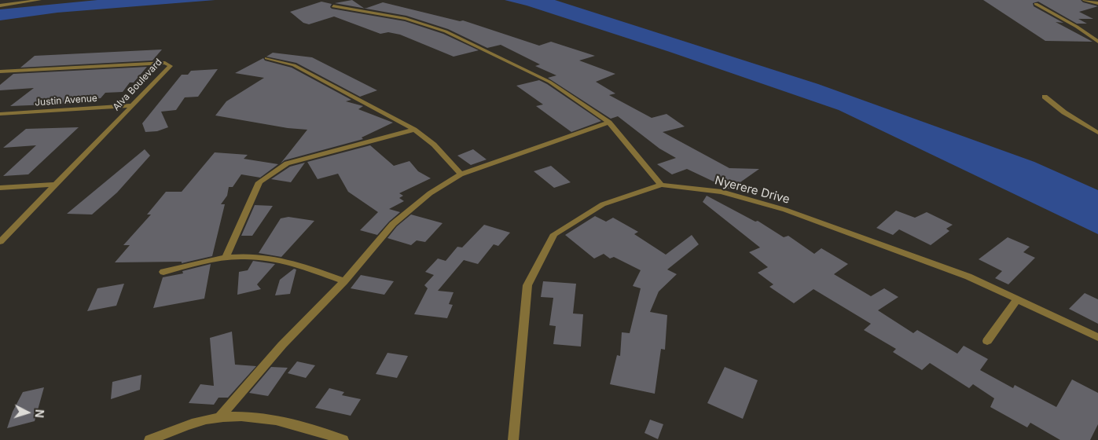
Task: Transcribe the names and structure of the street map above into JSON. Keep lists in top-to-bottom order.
{
  "streets": {
    "street": ["Alva Boulevard", "Justin Avenue", "Nyerere Drive"]
  },
  "crossings": [
    ["Alva Boulevard", "Justin Avenue"]
  ],
  "north": "right"
}
